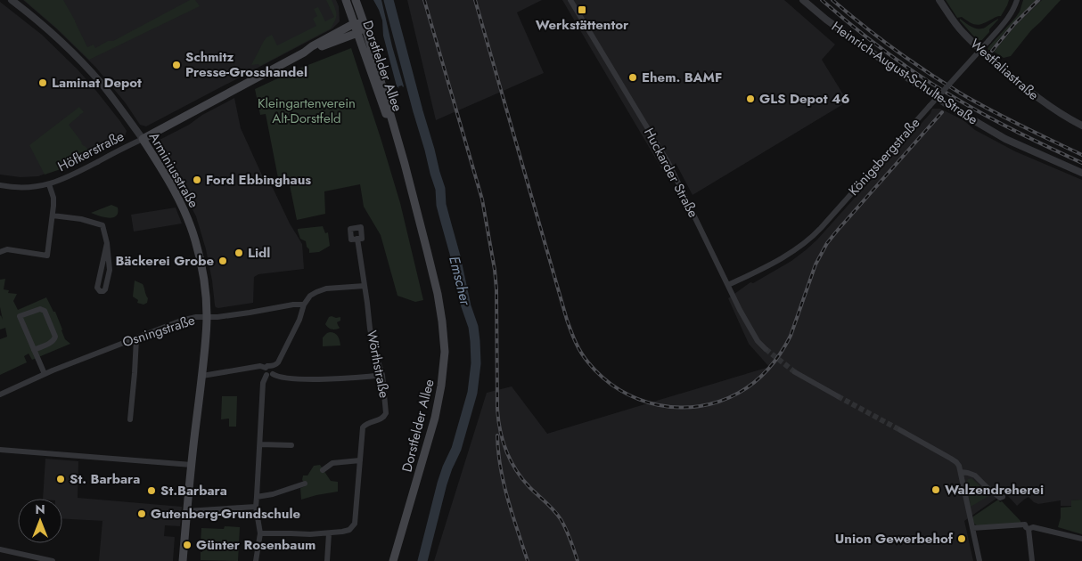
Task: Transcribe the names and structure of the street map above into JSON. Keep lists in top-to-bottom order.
{
  "streets": {
    "main road": ["Dorstfelder Allee", "Höfkerstraße", "Arminiusstraße"],
    "street": [
      "Westfaliastraße",
      "Heinrich-August-Schulte-Straße",
      "Königsbergstraße",
      "Huckarder Straße",
      "Osningstraße",
      "Wörthstraße"
    ]
  },
  "crossings": [
    ["Dorstfelder Allee", "Höfkerstraße"],
    ["Höfkerstraße", "Arminiusstraße"],
    ["Königsbergstraße", "Huckarder Straße"],
    ["Arminiusstraße", "Osningstraße"]
  ],
  "water": ["Emscher"],
  "parks": ["Kleingartenverein Alt-Dorstfeld"],
  "places": {
    "transit": ["Werkstättentor"],
    "other": [
      "Schmitz Presse-Grosshandel",
      "Ehem. BAMF",
      "Laminat Depot",
      "GLS Depot 46",
      "Ford Ebbinghaus",
      "Lidl",
      "Bäckerei Grobe",
      "St. Barbara",
      "Walzendreherei",
      "St.Barbara",
      "Gutenberg-Grundschule",
      "Union Gewerbehof",
      "Günter Rosenbaum"
    ]
  },
  "north": "top"
}
